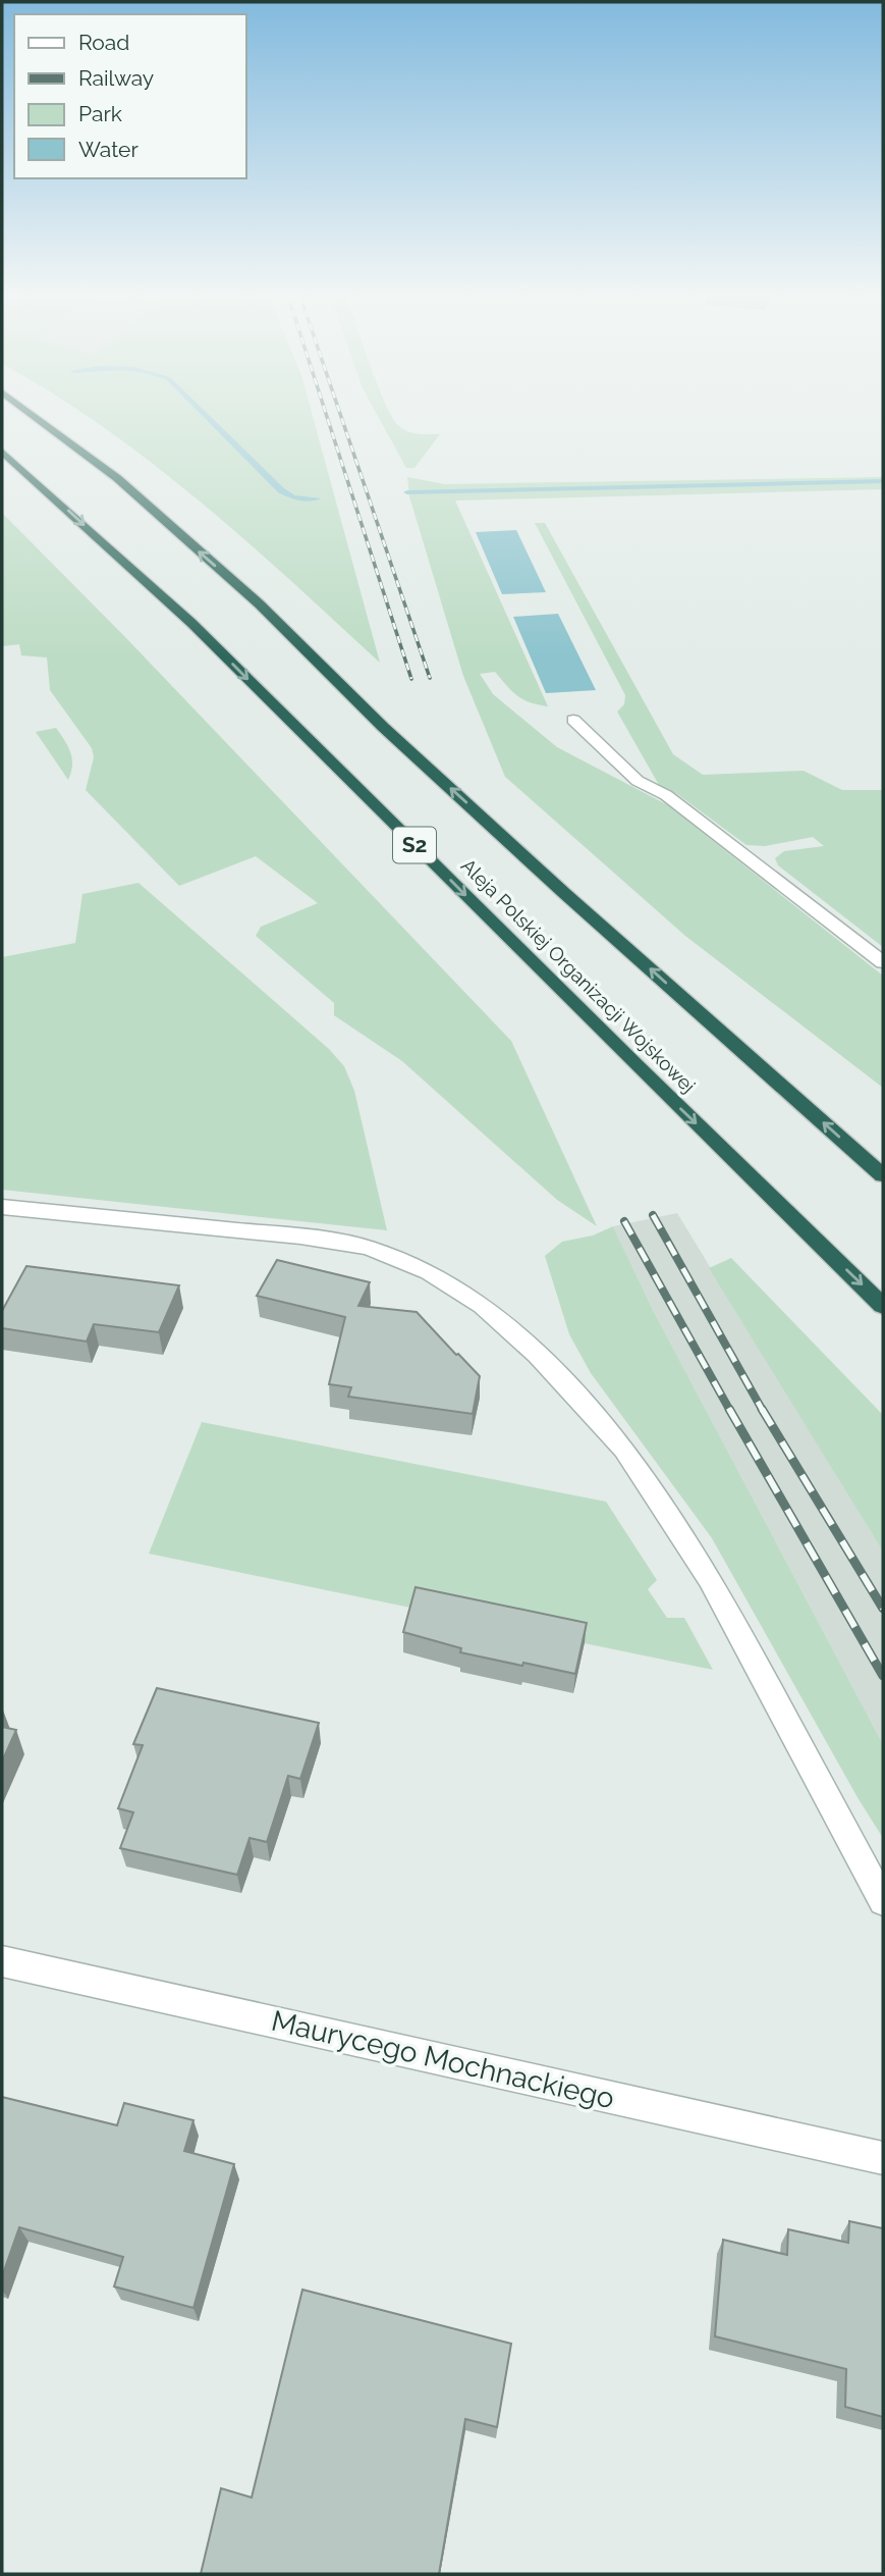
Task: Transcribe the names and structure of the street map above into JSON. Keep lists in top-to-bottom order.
{
  "streets": {
    "highway": ["S2", "Aleja Polskiej Organizacji Wojskowej"],
    "street": ["Maurycego Mochnackiego"]
  },
  "legend": [
    "Road",
    "Railway",
    "Park",
    "Water"
  ]
}
